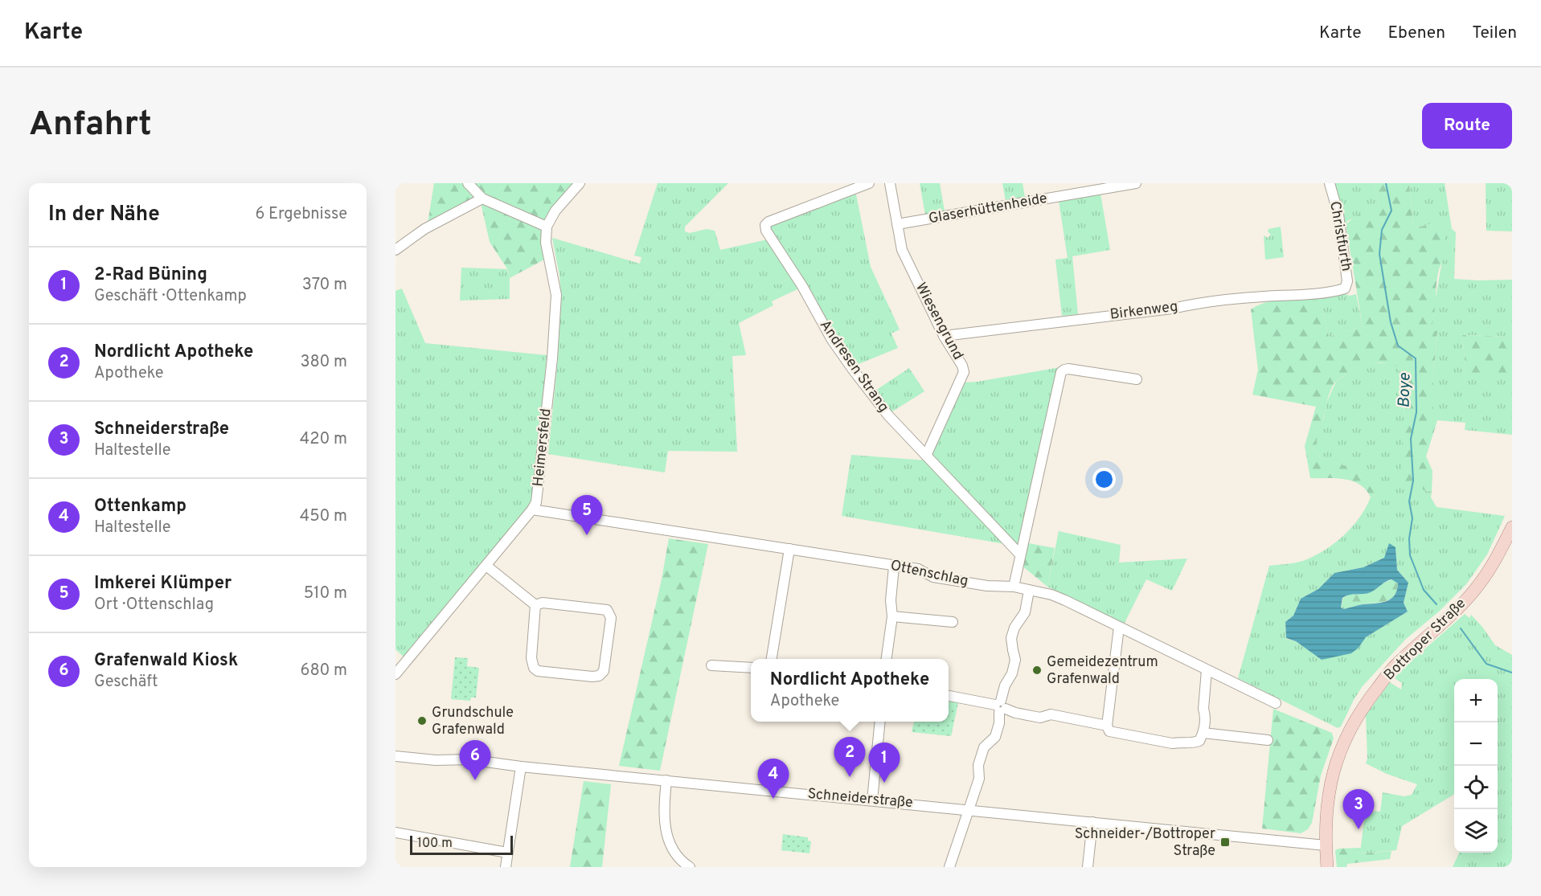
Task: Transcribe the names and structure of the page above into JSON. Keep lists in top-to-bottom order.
{
  "streets": {
    "main road": ["Bottroper Straße"],
    "street": [
      "Glaserhüttenheide",
      "Christfurth",
      "Birkenweg",
      "Wiesengrund",
      "Andresen Strang",
      "Heimersfeld",
      "Ottenschlag",
      "Schneiderstraße"
    ]
  },
  "crossings": [
    ["Glaserhüttenheide", "Wiesengrund"],
    ["Christfurth", "Birkenweg"],
    ["Birkenweg", "Wiesengrund"],
    ["Wiesengrund", "Andresen Strang"],
    ["Heimersfeld", "Ottenschlag"],
    ["Bottroper Straße", "Schneiderstraße"]
  ],
  "water": ["Boye"],
  "places": {
    "other": ["Gemeidezentrum Grafenwald", "Grundschule Grafenwald"],
    "transit": ["Schneider-/Bottroper Straße"]
  },
  "scale_bar": "100 m",
  "page": {
    "header": "Karte",
    "nav": ["Karte", "Ebenen", "Teilen"],
    "buttons": "Route",
    "title": "Anfahrt",
    "heading": ["In der Nähe", "6 Ergebnisse"],
    "list": [
      {
        "mark": "1",
        "name": "2-Rad Büning",
        "note": "Geschäft · Ottenkamp",
        "value": "370 m"
      },
      {
        "mark": "2",
        "name": "Nordlicht Apotheke",
        "note": "Apotheke",
        "value": "380 m"
      },
      {
        "mark": "3",
        "name": "Schneiderstraße",
        "note": "Haltestelle",
        "value": "420 m"
      },
      {
        "mark": "4",
        "name": "Ottenkamp",
        "note": "Haltestelle",
        "value": "450 m"
      },
      {
        "mark": "5",
        "name": "Imkerei Klümper",
        "note": "Ort · Ottenschlag",
        "value": "510 m"
      },
      {
        "mark": "6",
        "name": "Grafenwald Kiosk",
        "note": "Geschäft",
        "value": "680 m"
      }
    ],
    "pins": [
      "5",
      "2",
      "6",
      "1",
      "4",
      "3"
    ],
    "popup": ["Nordlicht Apotheke", "Apotheke"],
    "map_buttons": ["+", "−"],
    "scale": "100 m"
  }
}
